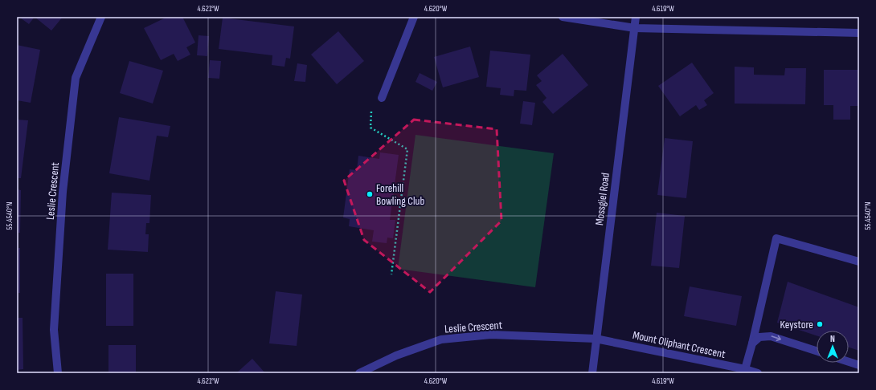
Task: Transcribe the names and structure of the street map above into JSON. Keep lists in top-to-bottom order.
{
  "streets": {
    "street": ["Leslie Crescent", "Mossgiel Road", "Mount Oliphant Crescent"]
  },
  "crossings": [
    ["Leslie Crescent", "Mossgiel Road"],
    ["Leslie Crescent", "Mount Oliphant Crescent"],
    ["Mossgiel Road", "Mount Oliphant Crescent"]
  ],
  "places": ["Forehill Bowling Club", "Keystore"],
  "north": "top",
  "coordinates": [
    "4.621°W",
    "4.620°W",
    "4.619°W",
    "55.4540°N"
  ]
}
